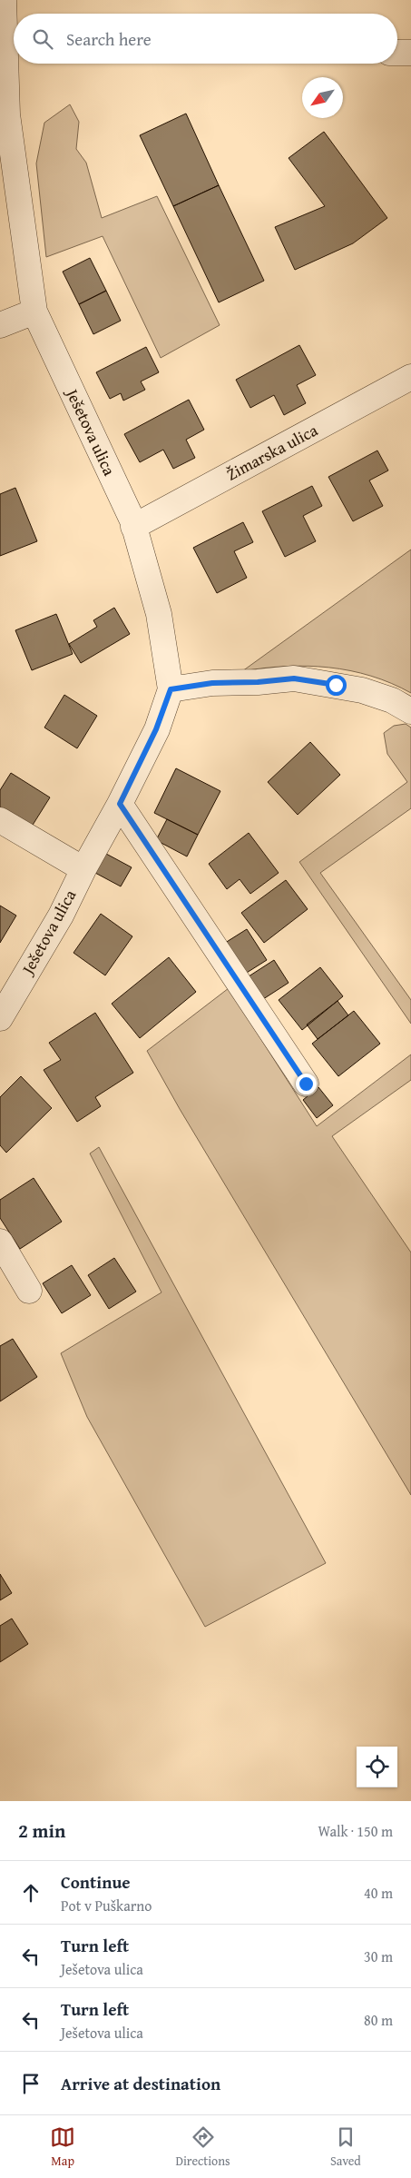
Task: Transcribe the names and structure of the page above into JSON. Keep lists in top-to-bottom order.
{
  "streets": {
    "street": ["Ješetova ulica", "Žimarska ulica"]
  },
  "crossings": [
    ["Ješetova ulica", "Žimarska ulica"]
  ],
  "north": "bottom left",
  "page": {
    "search": "Search here",
    "heading": ["2 min", "Walk · 150 m"],
    "list": [
      ["Continue", "Pot v Puškarno", "40 m"],
      ["Turn left", "Ješetova ulica", "30 m"],
      ["Turn left", "Ješetova ulica", "80 m"],
      "Arrive at destination"
    ],
    "nav": ["Map", "Directions", "Saved"]
  }
}
